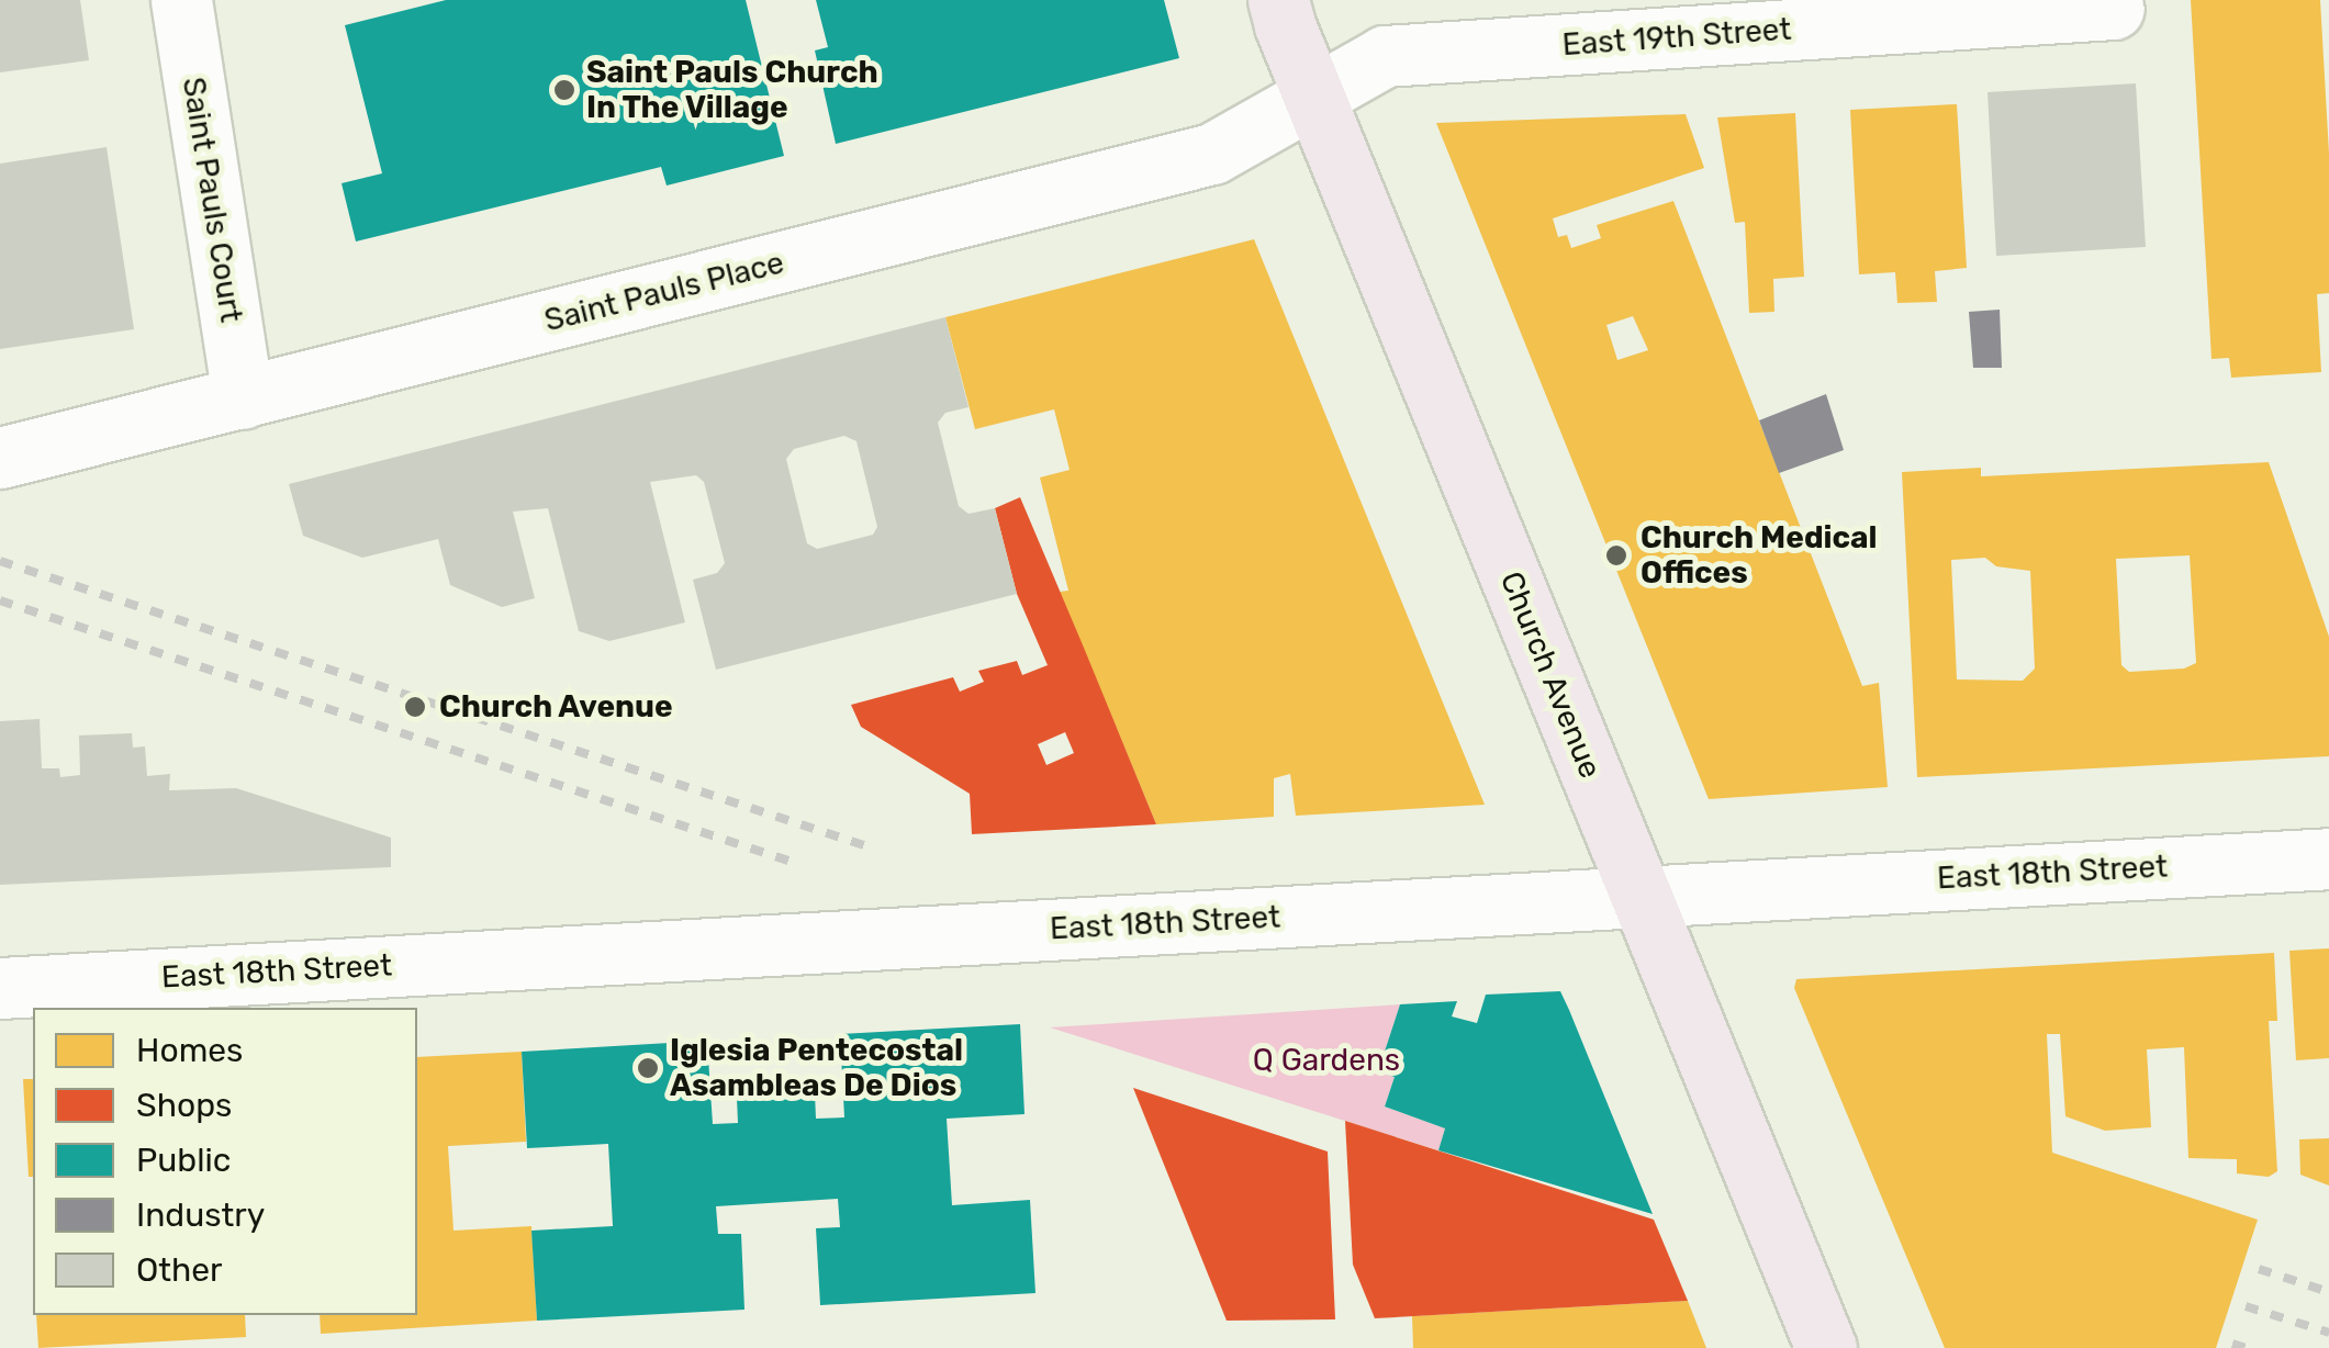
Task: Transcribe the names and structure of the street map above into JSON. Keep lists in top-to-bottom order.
{
  "streets": {
    "main road": ["Church Avenue"],
    "street": [
      "East 19th Street",
      "Saint Pauls Court",
      "Saint Pauls Place",
      "East 18th Street"
    ]
  },
  "crossings": [
    ["East 19th Street", "Saint Pauls Place"],
    ["East 19th Street", "Church Avenue"],
    ["Saint Pauls Court", "Saint Pauls Place"],
    ["Saint Pauls Place", "Church Avenue"],
    ["Church Avenue", "East 18th Street"]
  ],
  "parks": ["Q Gardens"],
  "places": [
    "Saint Pauls Church In The Village",
    "Church Medical Offices",
    "Church Avenue",
    "Iglesia Pentecostal Asambleas De Dios"
  ],
  "legend": [
    "Homes",
    "Shops",
    "Public",
    "Industry",
    "Other"
  ]
}
